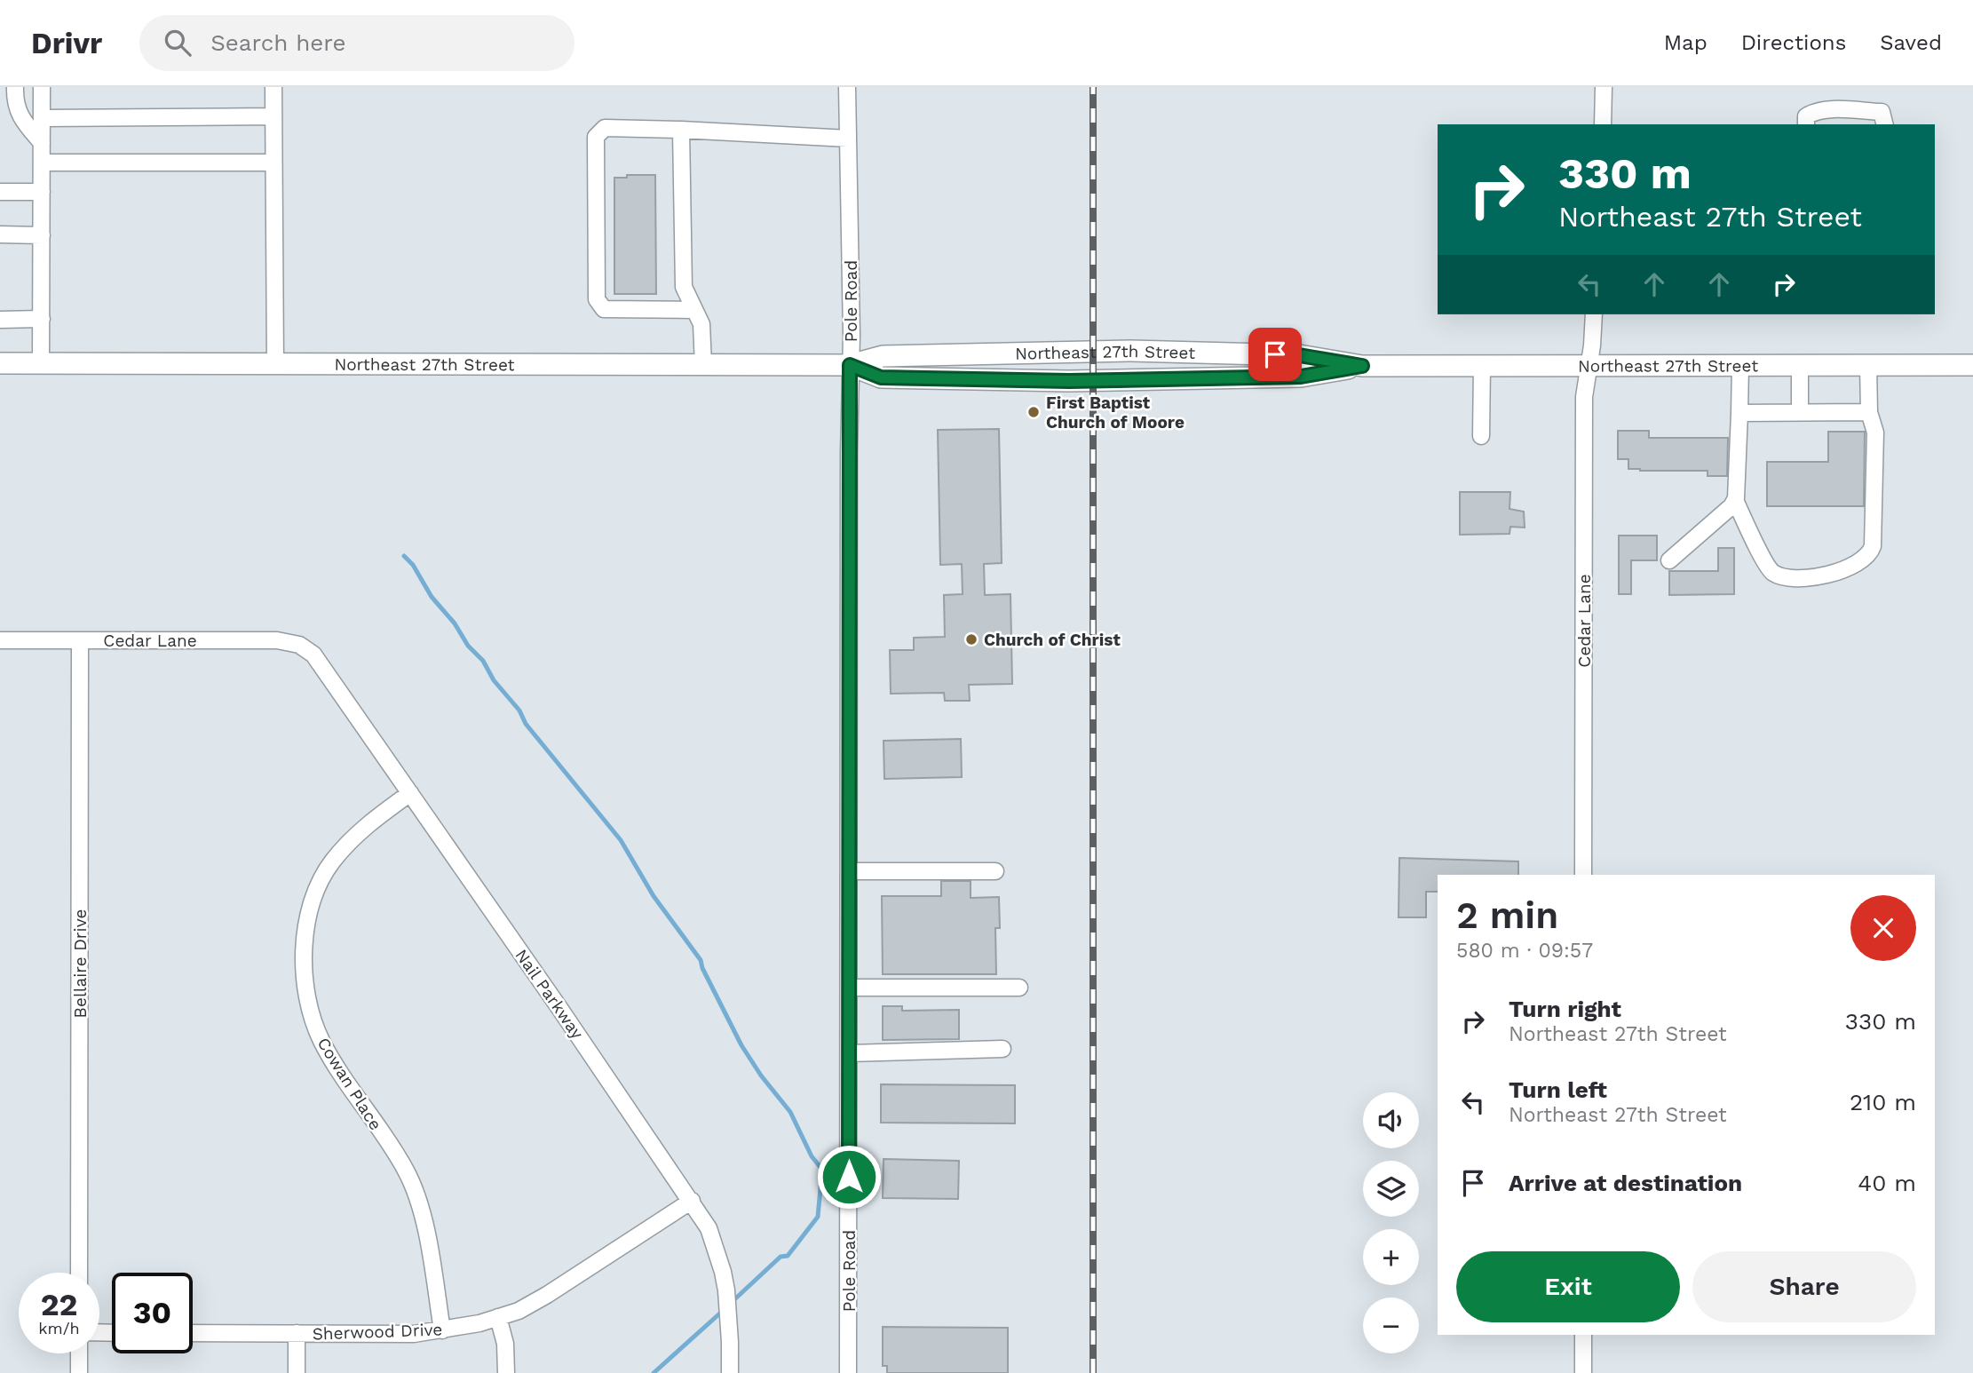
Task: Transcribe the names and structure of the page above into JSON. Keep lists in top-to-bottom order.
{
  "streets": {
    "main road": ["Northeast 27th Street"],
    "street": [
      "Pole Road",
      "Cedar Lane",
      "Bellaire Drive",
      "Nail Parkway",
      "Cowan Place",
      "Sherwood Drive"
    ]
  },
  "crossings": [
    ["Pole Road", "Northeast 27th Street"],
    ["Northeast 27th Street", "Cedar Lane"],
    ["Cedar Lane", "Bellaire Drive"],
    ["Cedar Lane", "Nail Parkway"],
    ["Nail Parkway", "Cowan Place"],
    ["Nail Parkway", "Sherwood Drive"],
    ["Cowan Place", "Sherwood Drive"]
  ],
  "places": ["First Baptist Church of Moore", "Church of Christ"],
  "page": {
    "header": "Drivr",
    "search": "Search here",
    "nav": ["Map", "Directions", "Saved"],
    "turn": ["330 m", "Northeast 27th Street"],
    "heading": ["2 min", "580 m · 09:57"],
    "list": [
      {
        "name": "Turn right",
        "note": "Northeast 27th Street",
        "value": "330 m"
      },
      {
        "name": "Turn left",
        "note": "Northeast 27th Street",
        "value": "210 m"
      },
      {
        "name": "Arrive at destination",
        "value": "40 m"
      }
    ],
    "map_buttons": ["+", "−"],
    "buttons": ["Exit", "Share"],
    "speed": "22 km/h",
    "limit": "30"
  }
}
